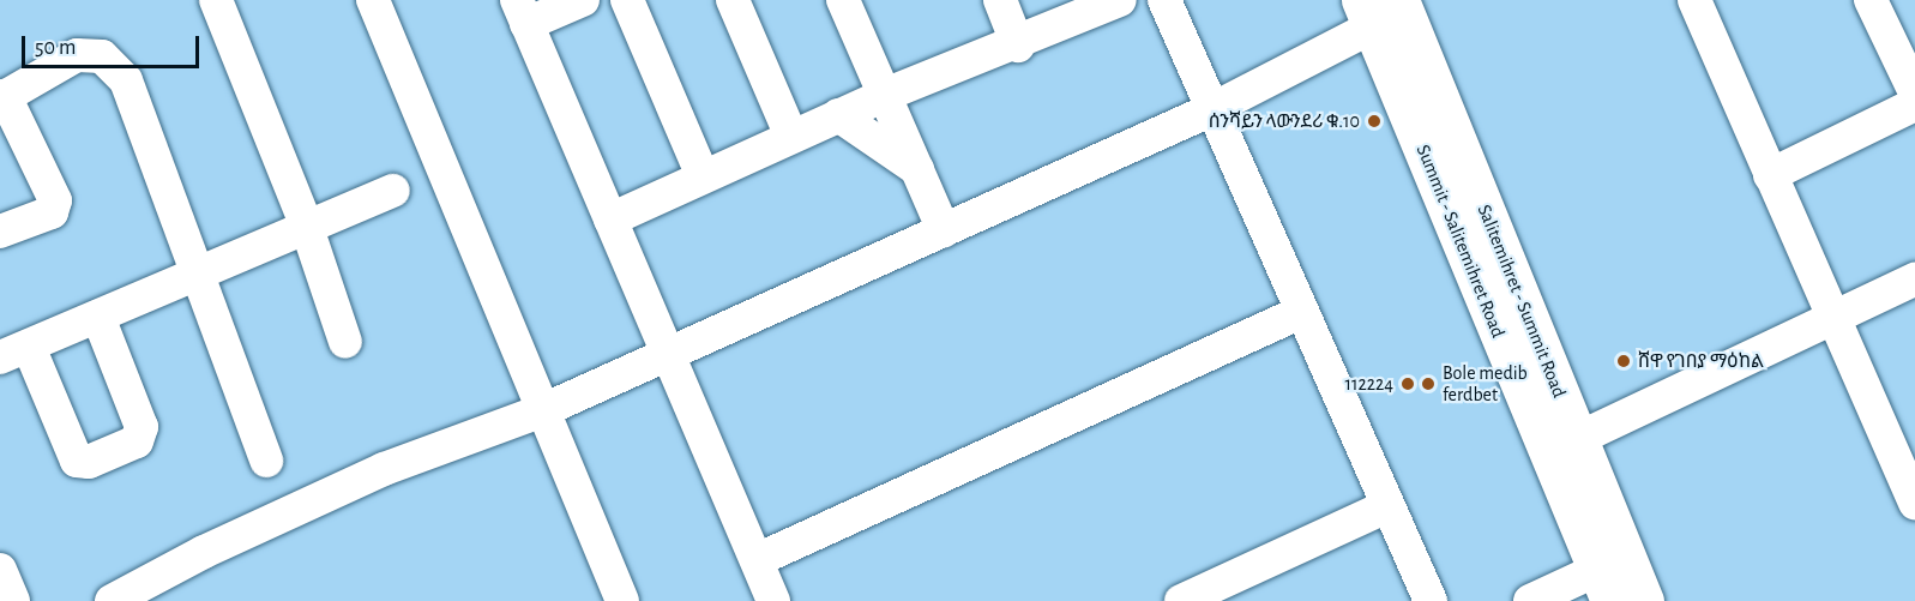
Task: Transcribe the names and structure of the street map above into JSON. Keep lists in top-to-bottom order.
{
  "streets": {
    "main road": ["Summit - Salitemihret Road", "Salitemihret - Summit Road"]
  },
  "crossings": [
    ["Summit - Salitemihret Road", "Salitemihret - Summit Road"]
  ],
  "places": [
    "ሰንሻይን ላውንደሪ ቁ.10",
    "ሸዋ የገበያ ማዕከል",
    "112224",
    "Bole medib ferdbet"
  ],
  "scale_bar": "50 m"
}
